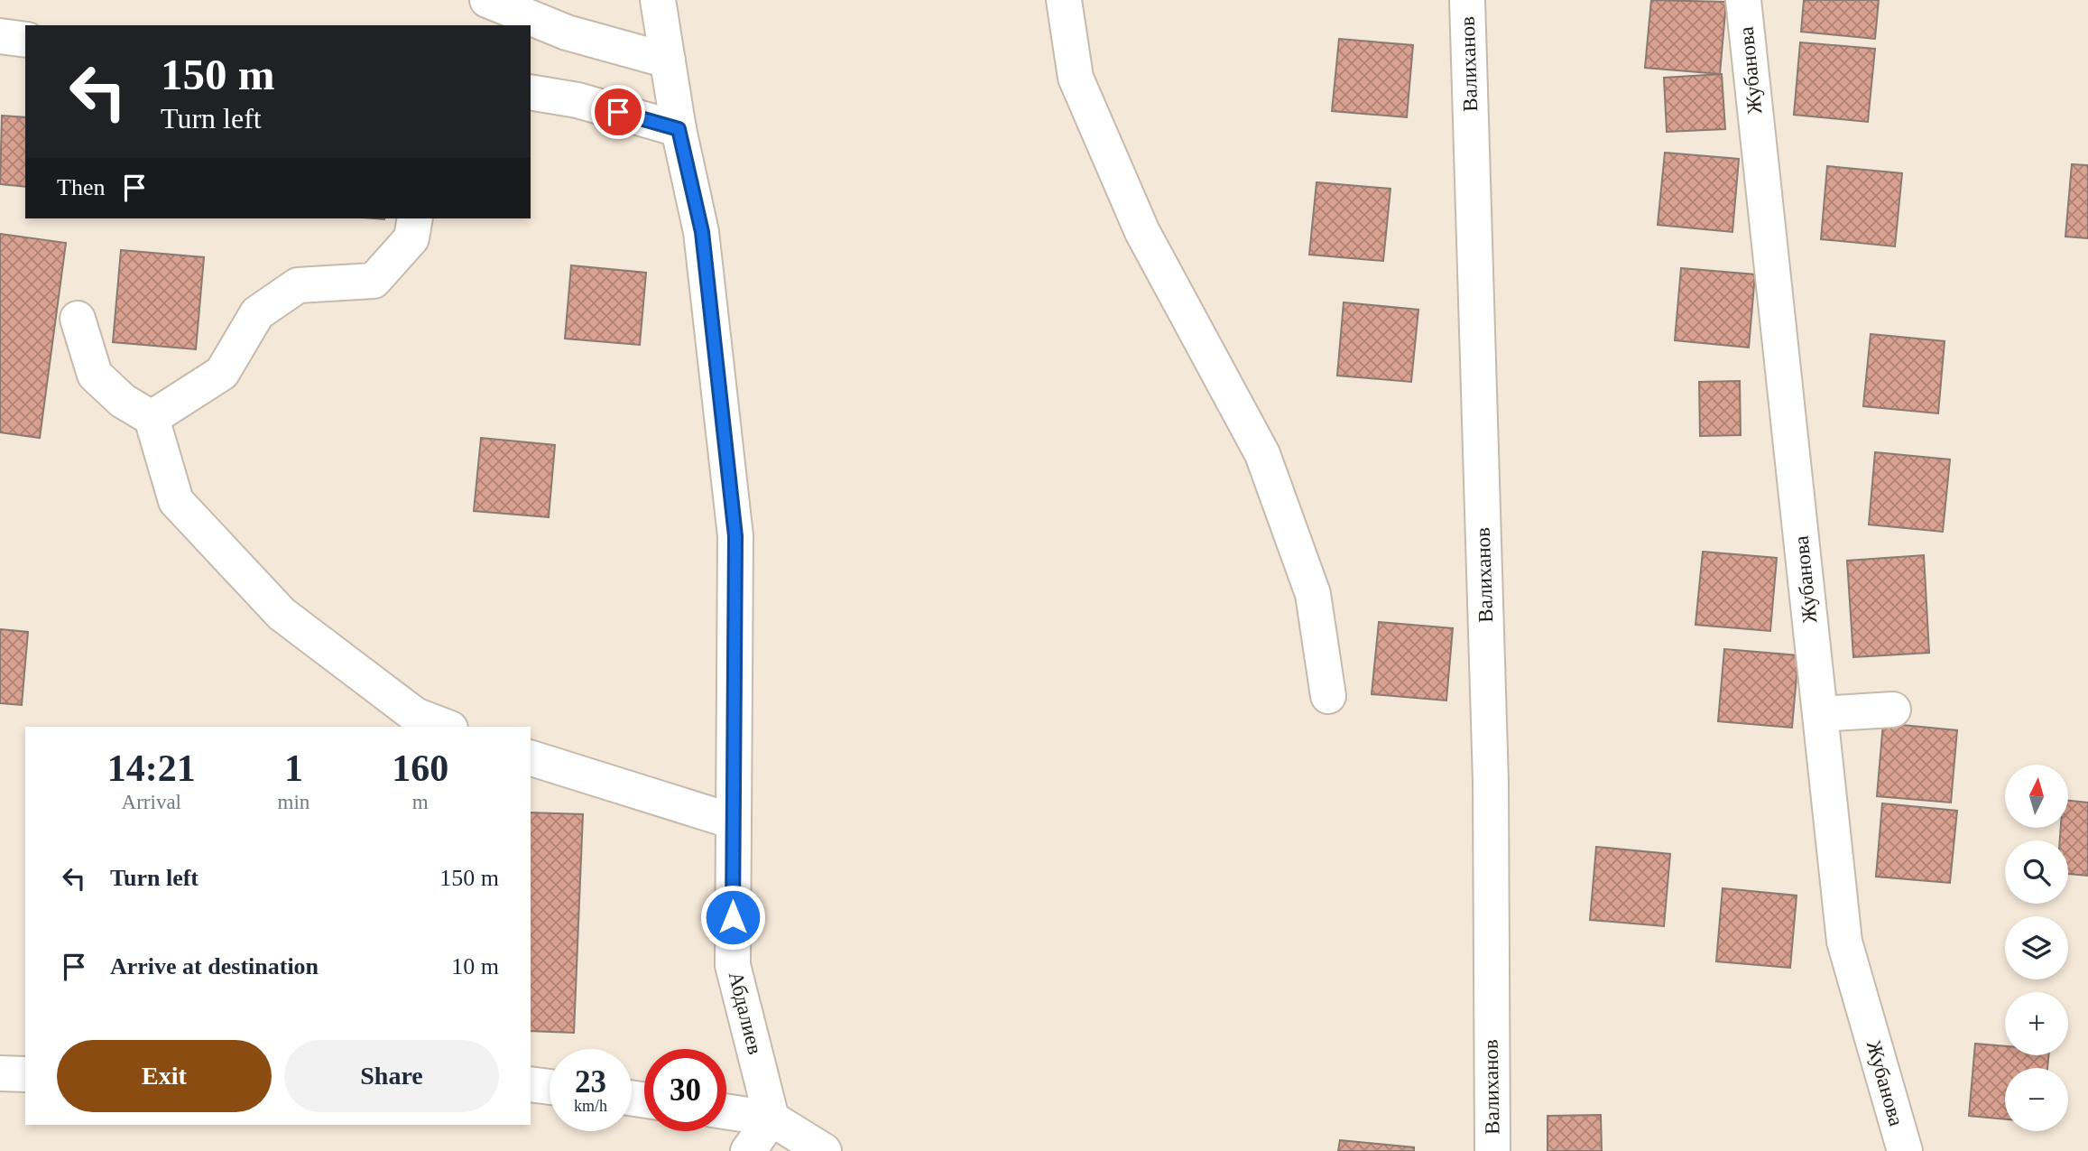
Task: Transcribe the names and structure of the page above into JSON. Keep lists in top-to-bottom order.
{
  "streets": {
    "street": ["Валиханов", "Жубанова", "Абдалиев"]
  },
  "north": "top",
  "page": {
    "turn": ["150 m", "Turn left"],
    "then": "Then",
    "eta": [
      "14:21",
      "Arrival",
      "1",
      "min",
      "160",
      "m"
    ],
    "map_buttons": ["+", "−"],
    "list": [
      {
        "name": "Turn left",
        "value": "150 m"
      },
      {
        "name": "Arrive at destination",
        "value": "10 m"
      }
    ],
    "buttons": ["Exit", "Share"],
    "speed": "23 km/h",
    "limit": "30"
  }
}
